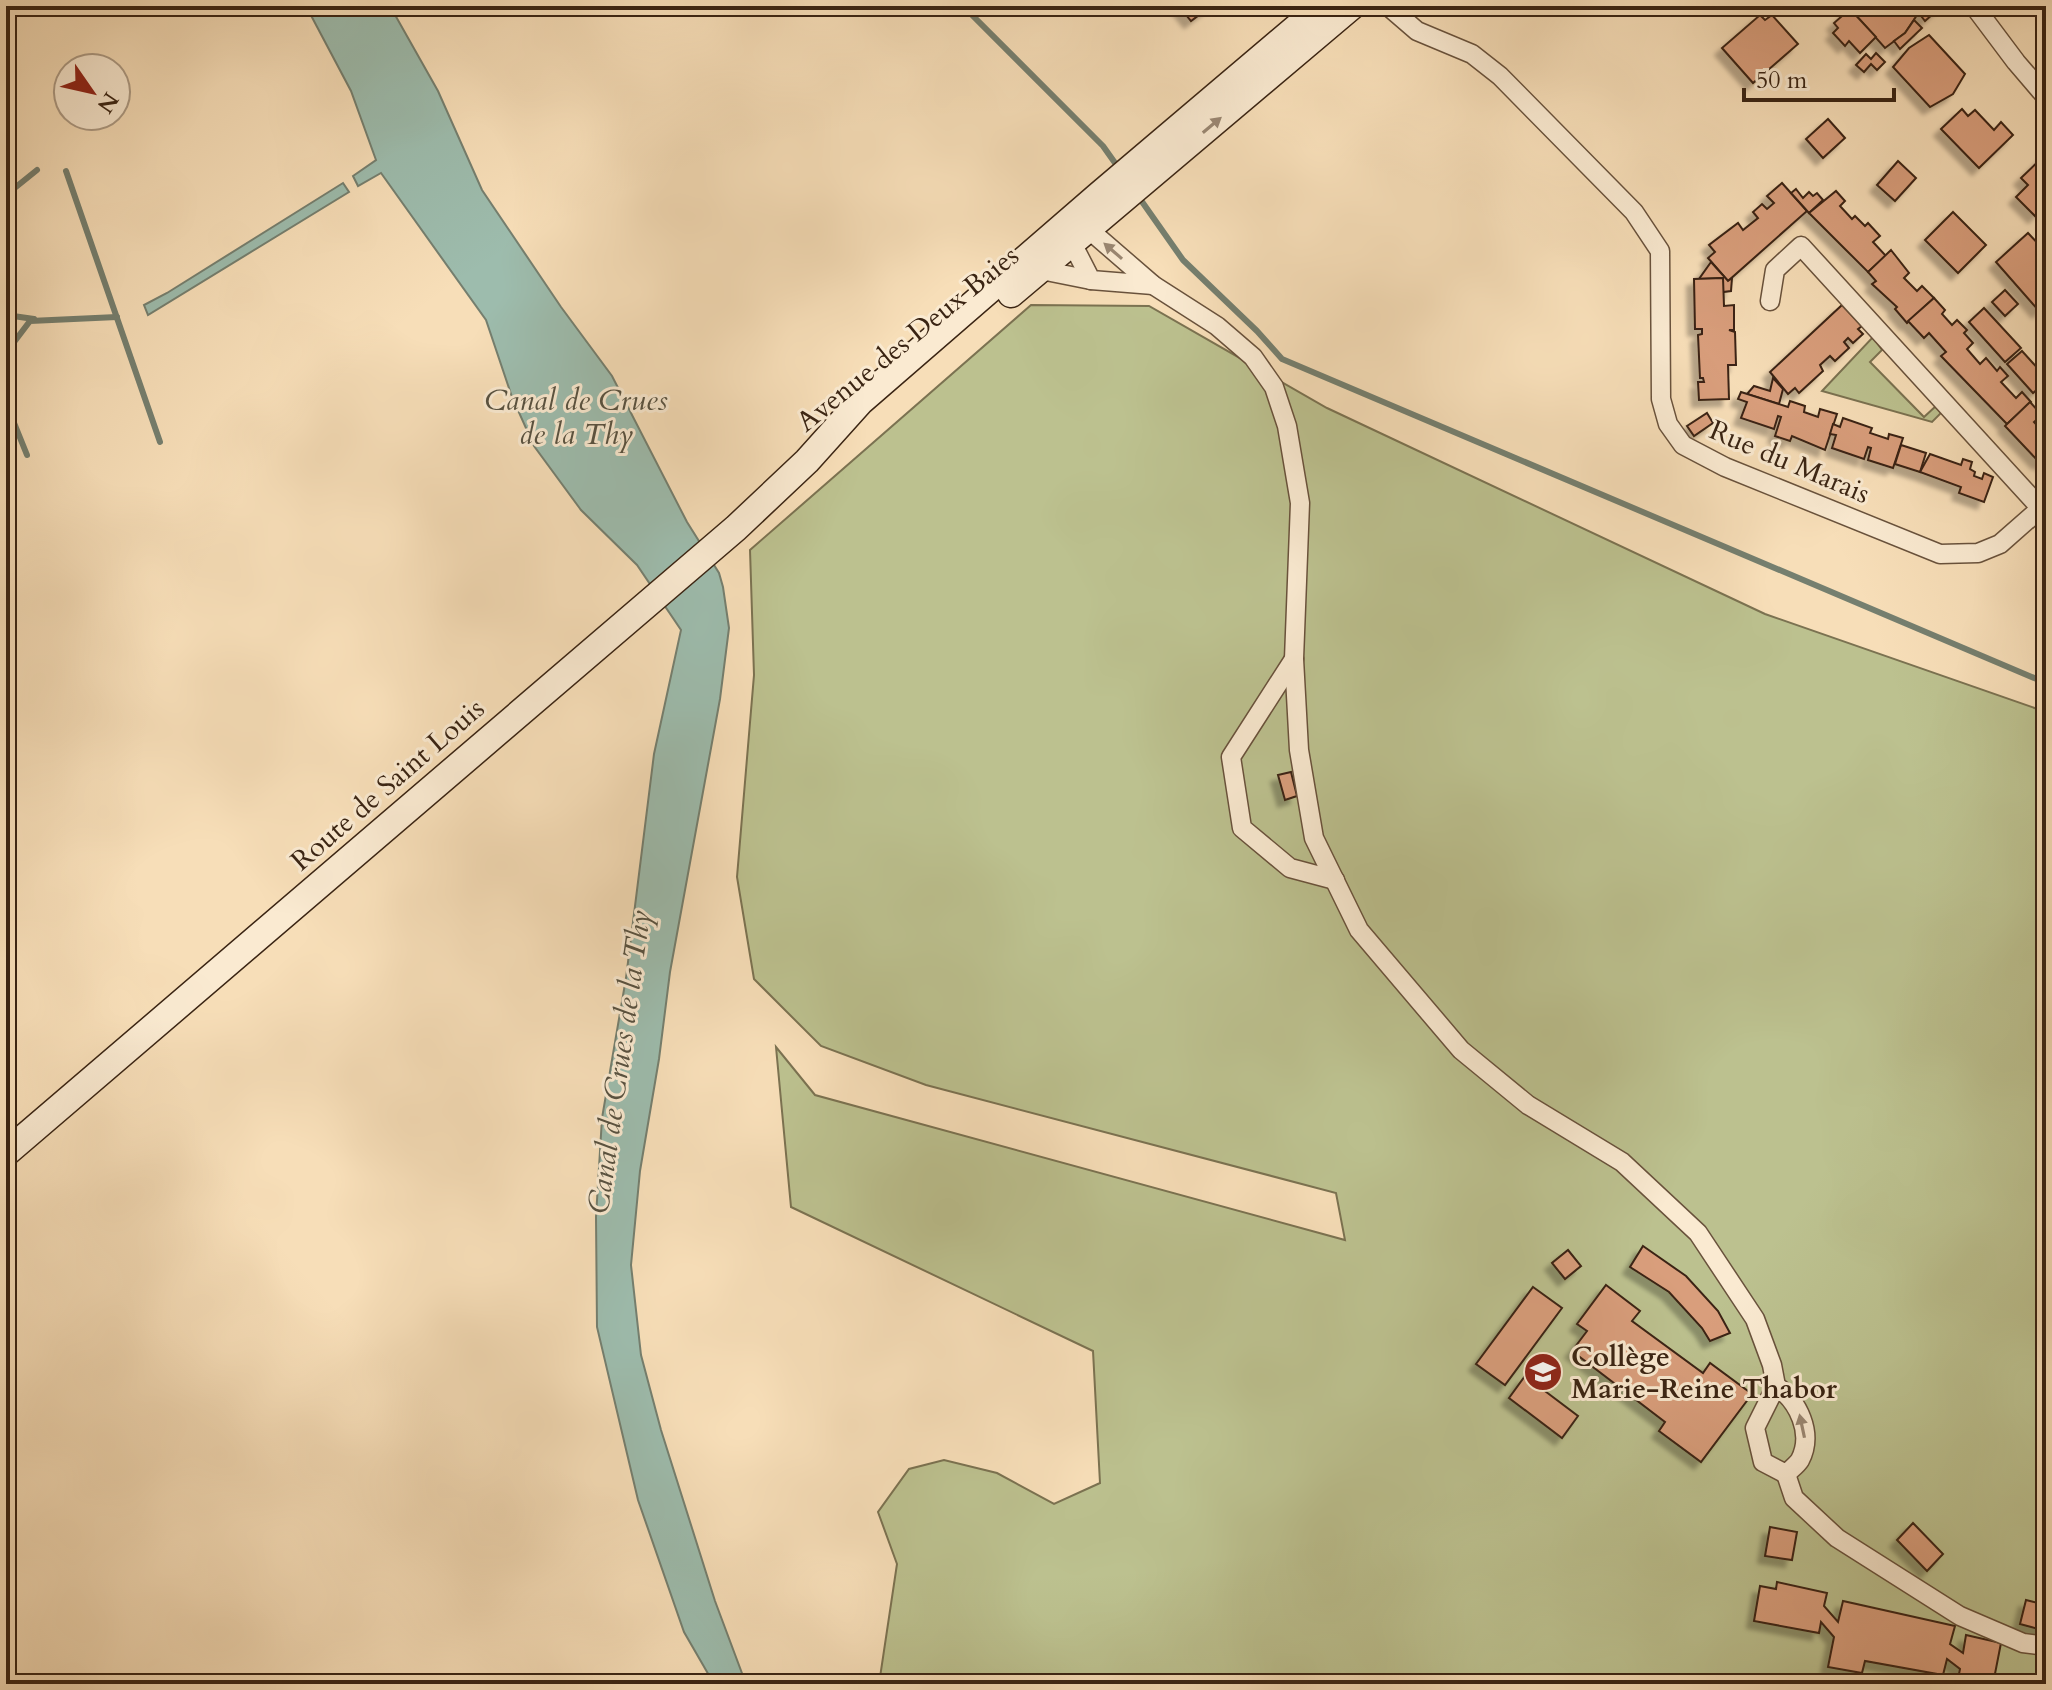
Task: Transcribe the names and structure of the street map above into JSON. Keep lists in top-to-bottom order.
{
  "streets": {
    "main road": ["Avenue des Deux Baies", "Route de Saint Louis"],
    "street": ["Rue du Marais"]
  },
  "crossings": [
    ["Avenue des Deux Baies", "Route de Saint Louis"]
  ],
  "water": ["Canal de Crues de la Thy"],
  "places": {
    "school or university": ["Collège Marie-Reine Thabor"]
  },
  "scale_bar": "50 m",
  "north": "bottom right"
}
